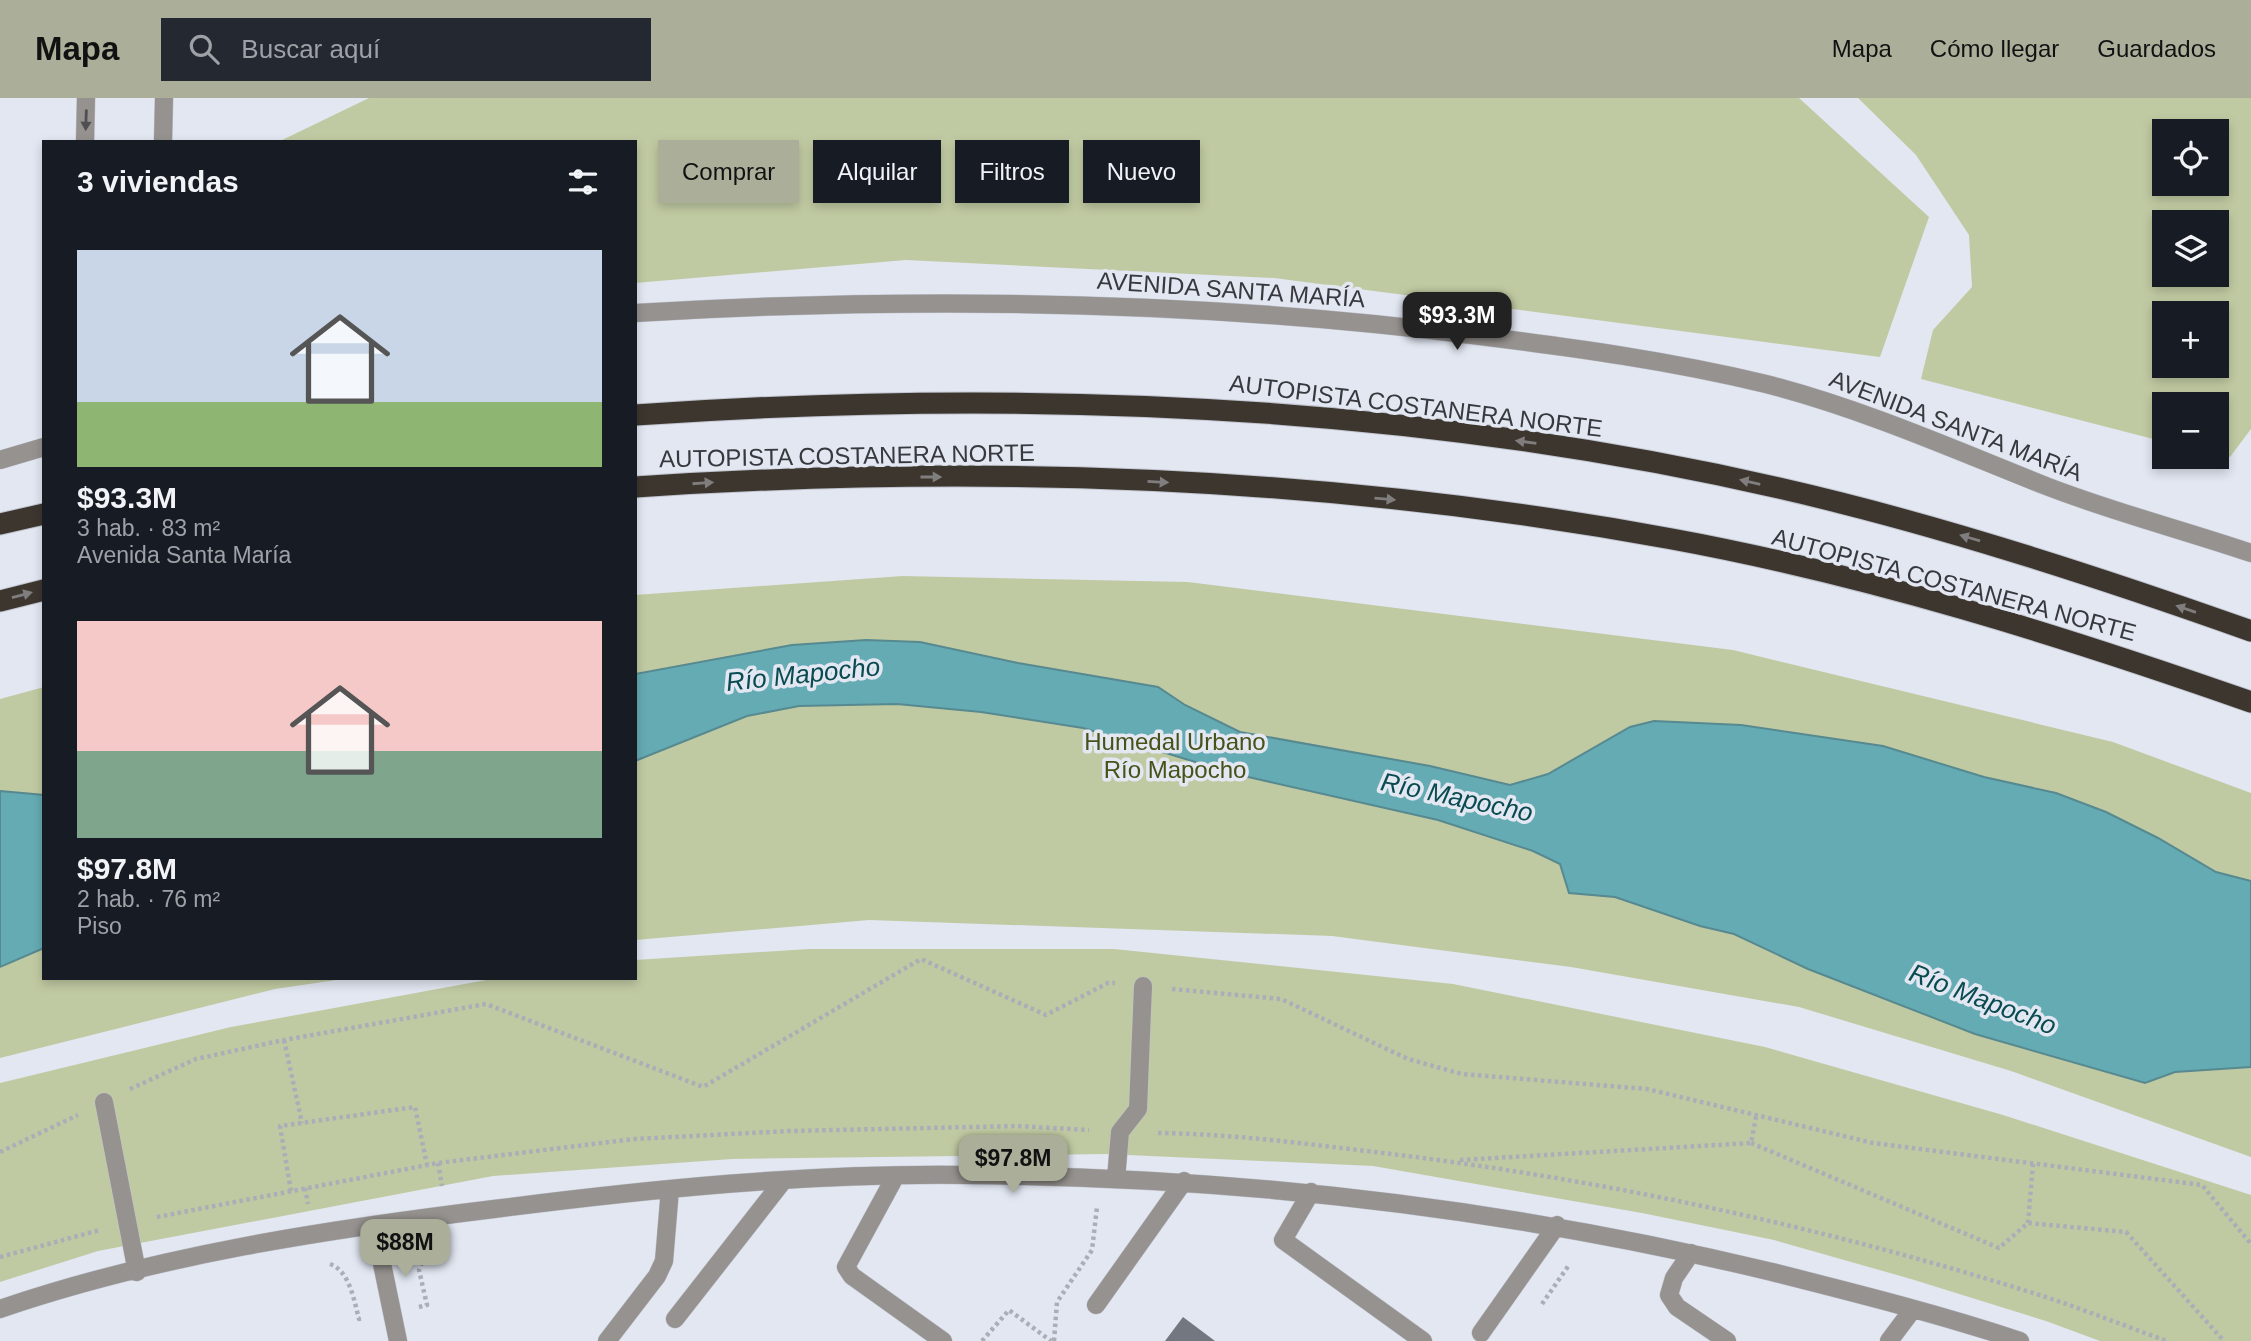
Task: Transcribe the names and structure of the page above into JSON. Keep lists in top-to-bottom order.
{
  "streets": {
    "highway": ["AUTOPISTA COSTANERA NORTE"],
    "street": ["AVENIDA SANTA MARÍA"]
  },
  "water": ["Río Mapocho"],
  "parks": ["Humedal Urbano Río Mapocho"],
  "page": {
    "header": "Mapa",
    "search": "Buscar aquí",
    "nav": ["Mapa", "Cómo llegar", "Guardados"],
    "map_buttons": ["+", "−"],
    "chip": [
      "Comprar",
      "Alquilar",
      "Filtros",
      "Nuevo"
    ],
    "heading": "3 viviendas",
    "list": [
      {
        "name": "$93.3M",
        "note": "3 hab. · 83 m² · Avenida Santa María"
      },
      {
        "name": "$97.8M",
        "note": "2 hab. · 76 m² · Piso"
      }
    ],
    "price": ["$93.3M", "$97.8M", "$88M"]
  }
}
